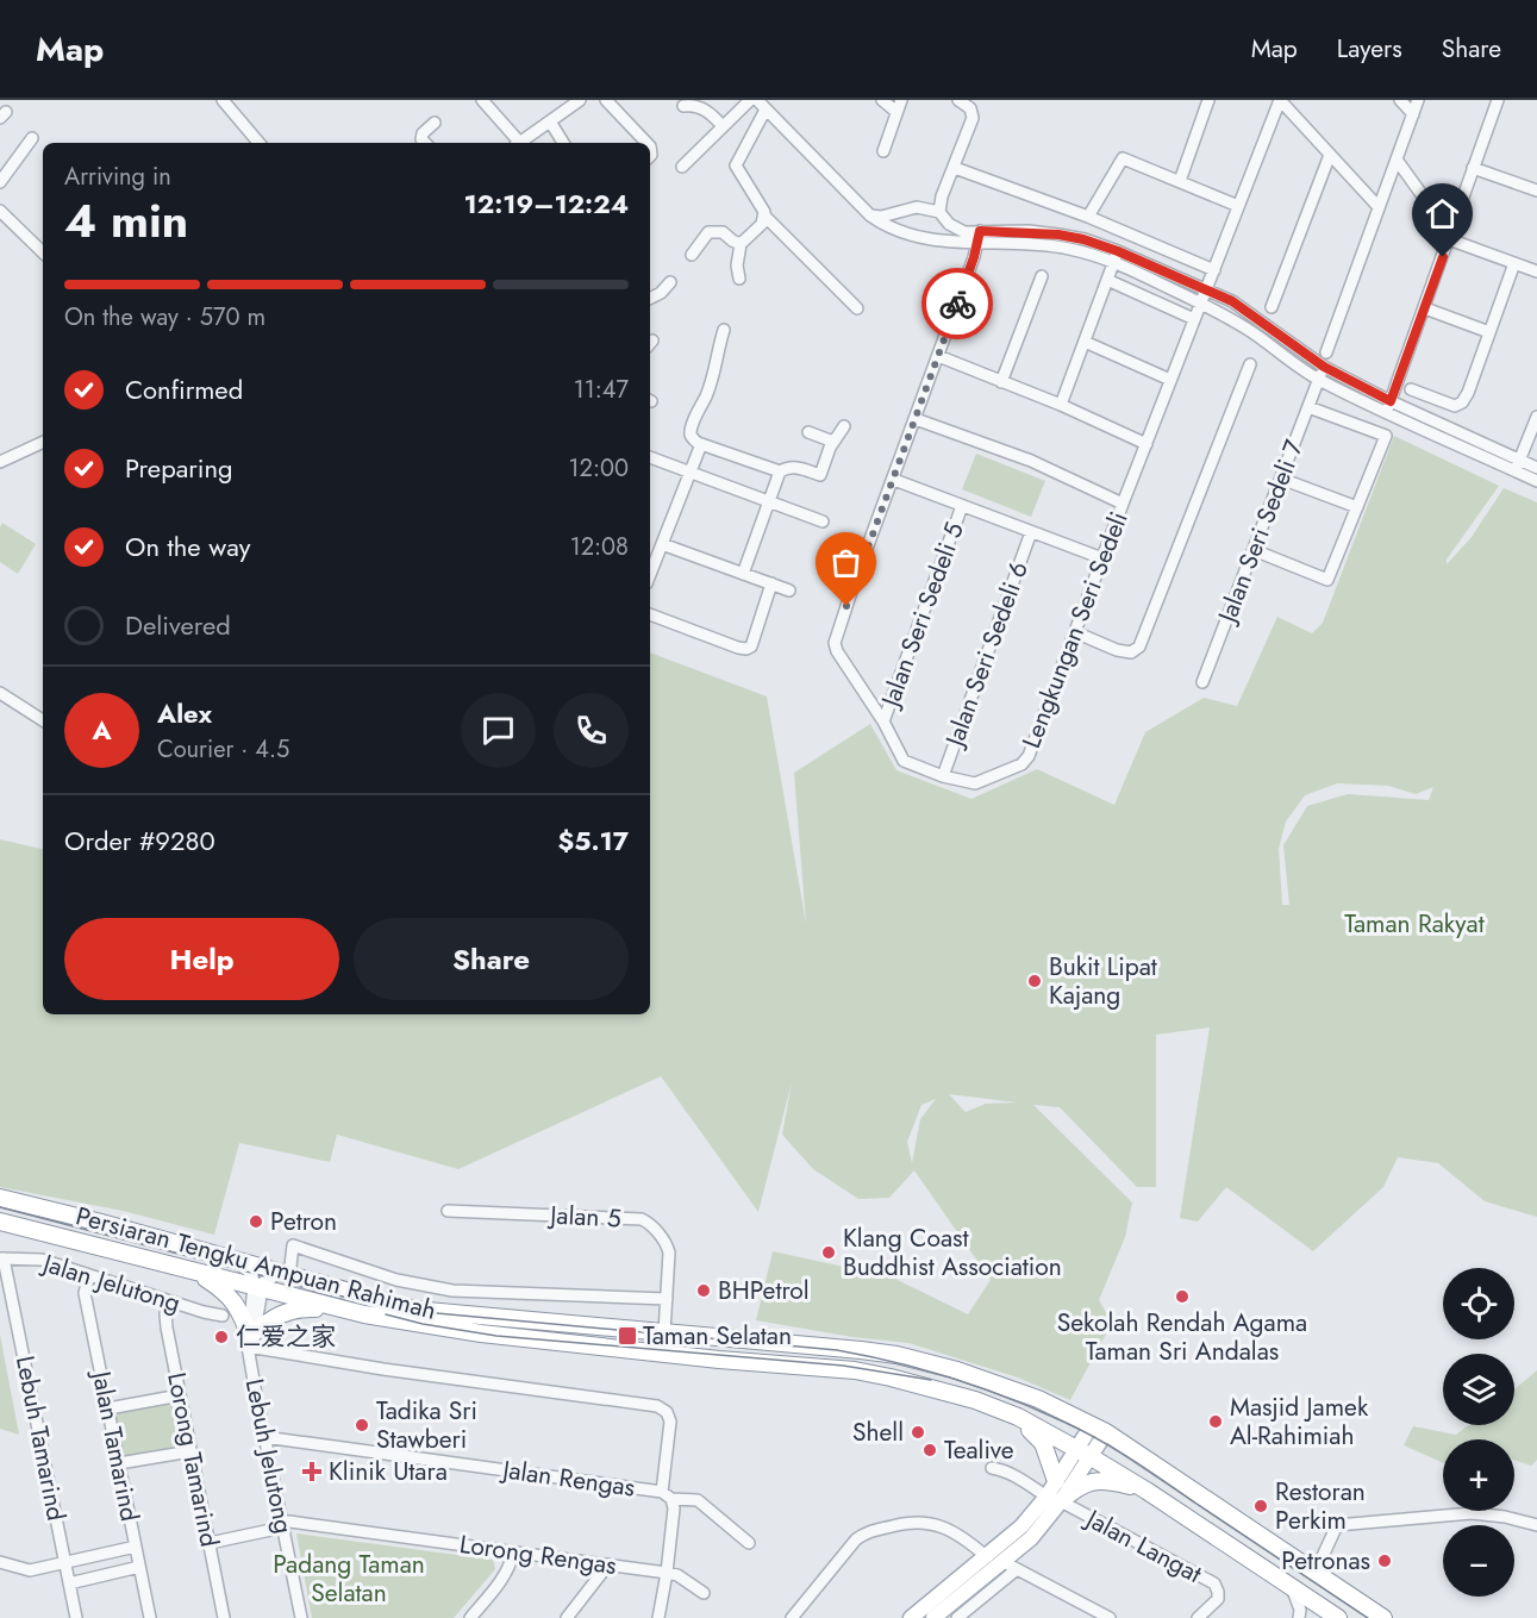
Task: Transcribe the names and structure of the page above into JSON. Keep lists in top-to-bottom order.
{
  "streets": {
    "highway": ["Persiaran Tengku Ampuan Rahimah"],
    "street": [
      "Jalan Seri Sedeli 7",
      "Jalan Seri Sedeli 5",
      "Lengkungan Seri Sedeli",
      "Jalan Seri Sedeli 6",
      "Jalan 5",
      "Jalan Jelutong",
      "Lebuh Tamarind",
      "Jalan Tamarind",
      "Lebuh Jelutong",
      "Lorong Tamarind",
      "Jalan Rengas",
      "Jalan Langat",
      "Lorong Rengas"
    ]
  },
  "crossings": [
    ["Jalan Seri Sedeli 5", "Lengkungan Seri Sedeli"],
    ["Lengkungan Seri Sedeli", "Jalan Seri Sedeli 6"],
    ["Jalan 5", "Persiaran Tengku Ampuan Rahimah"],
    ["Persiaran Tengku Ampuan Rahimah", "Lebuh Jelutong"],
    ["Jalan Jelutong", "Lebuh Tamarind"],
    ["Jalan Jelutong", "Jalan Tamarind"],
    ["Jalan Jelutong", "Lorong Tamarind"],
    ["Lebuh Jelutong", "Jalan Rengas"],
    ["Lebuh Jelutong", "Lorong Rengas"],
    ["Lorong Tamarind", "Lorong Rengas"]
  ],
  "parks": ["Taman Rakyat", "Padang Taman Selatan"],
  "places": {
    "other": [
      "Bukit Lipat Kajang",
      "Petron",
      "Klang Coast Buddhist Association",
      "BHPetrol",
      "Sekolah Rendah Agama Taman Sri Andalas",
      "仁爱之家",
      "Masjid Jamek Al-Rahimiah",
      "Tadika Sri Stawberi",
      "Shell",
      "Tealive",
      "Restoran Perkim",
      "Petronas"
    ],
    "transit": ["Taman Selatan"],
    "health": ["Klinik Utara"]
  },
  "page": {
    "header": "Map",
    "nav": ["Map", "Layers", "Share"],
    "heading": ["4 min", "Arriving in", "12:19–12:24"],
    "panel": [
      "Alex",
      "Courier · 4.5",
      "Order #9280",
      "$5.17"
    ],
    "bar": "On the way · 570 m",
    "list": [
      ["Confirmed", "11:47"],
      ["Preparing", "12:00"],
      ["On the way", "12:08"],
      "Delivered"
    ],
    "round": "A",
    "buttons": ["Help", "Share"],
    "map_buttons": ["+", "−"]
  }
}
